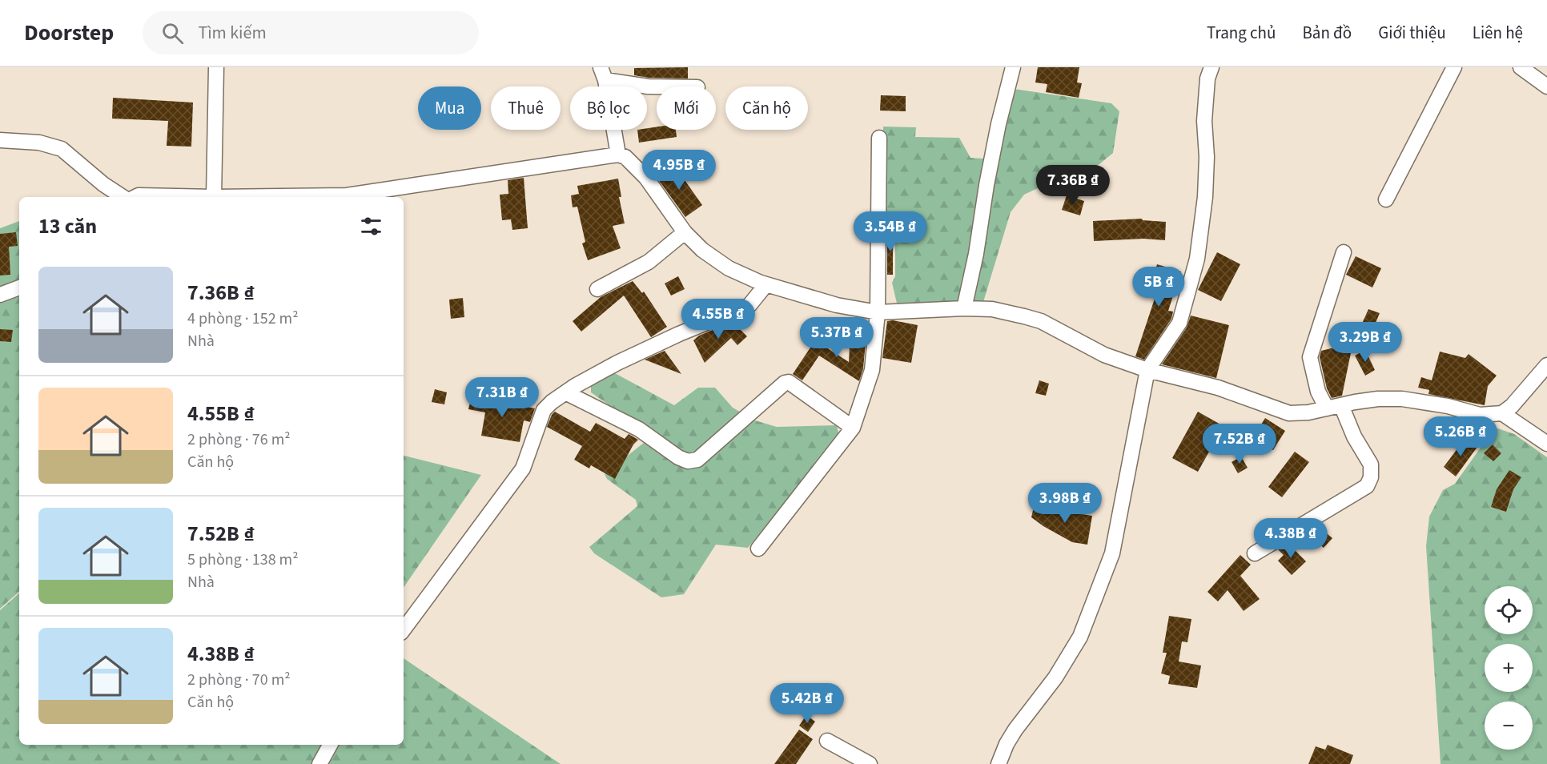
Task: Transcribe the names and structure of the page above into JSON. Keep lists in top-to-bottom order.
{
  "page": {
    "header": "Doorstep",
    "search": "Tìm kiếm",
    "nav": [
      "Trang chủ",
      "Bản đồ",
      "Giới thiệu",
      "Liên hệ"
    ],
    "chip": [
      "Mua",
      "Thuê",
      "Bộ lọc",
      "Mới",
      "Căn hộ"
    ],
    "price": [
      "4.95B ₫",
      "7.36B ₫",
      "3.54B ₫",
      "5B ₫",
      "4.55B ₫",
      "5.37B ₫",
      "3.29B ₫",
      "7.31B ₫",
      "5.26B ₫",
      "7.52B ₫",
      "3.98B ₫",
      "4.38B ₫",
      "5.42B ₫"
    ],
    "heading": "13 căn",
    "list": [
      {
        "name": "7.36B ₫",
        "note": "4 phòng · 152 m² · Nhà"
      },
      {
        "name": "4.55B ₫",
        "note": "2 phòng · 76 m² · Căn hộ"
      },
      {
        "name": "7.52B ₫",
        "note": "5 phòng · 138 m² · Nhà"
      },
      {
        "name": "4.38B ₫",
        "note": "2 phòng · 70 m² · Căn hộ"
      }
    ],
    "map_buttons": ["+", "−"]
  }
}
